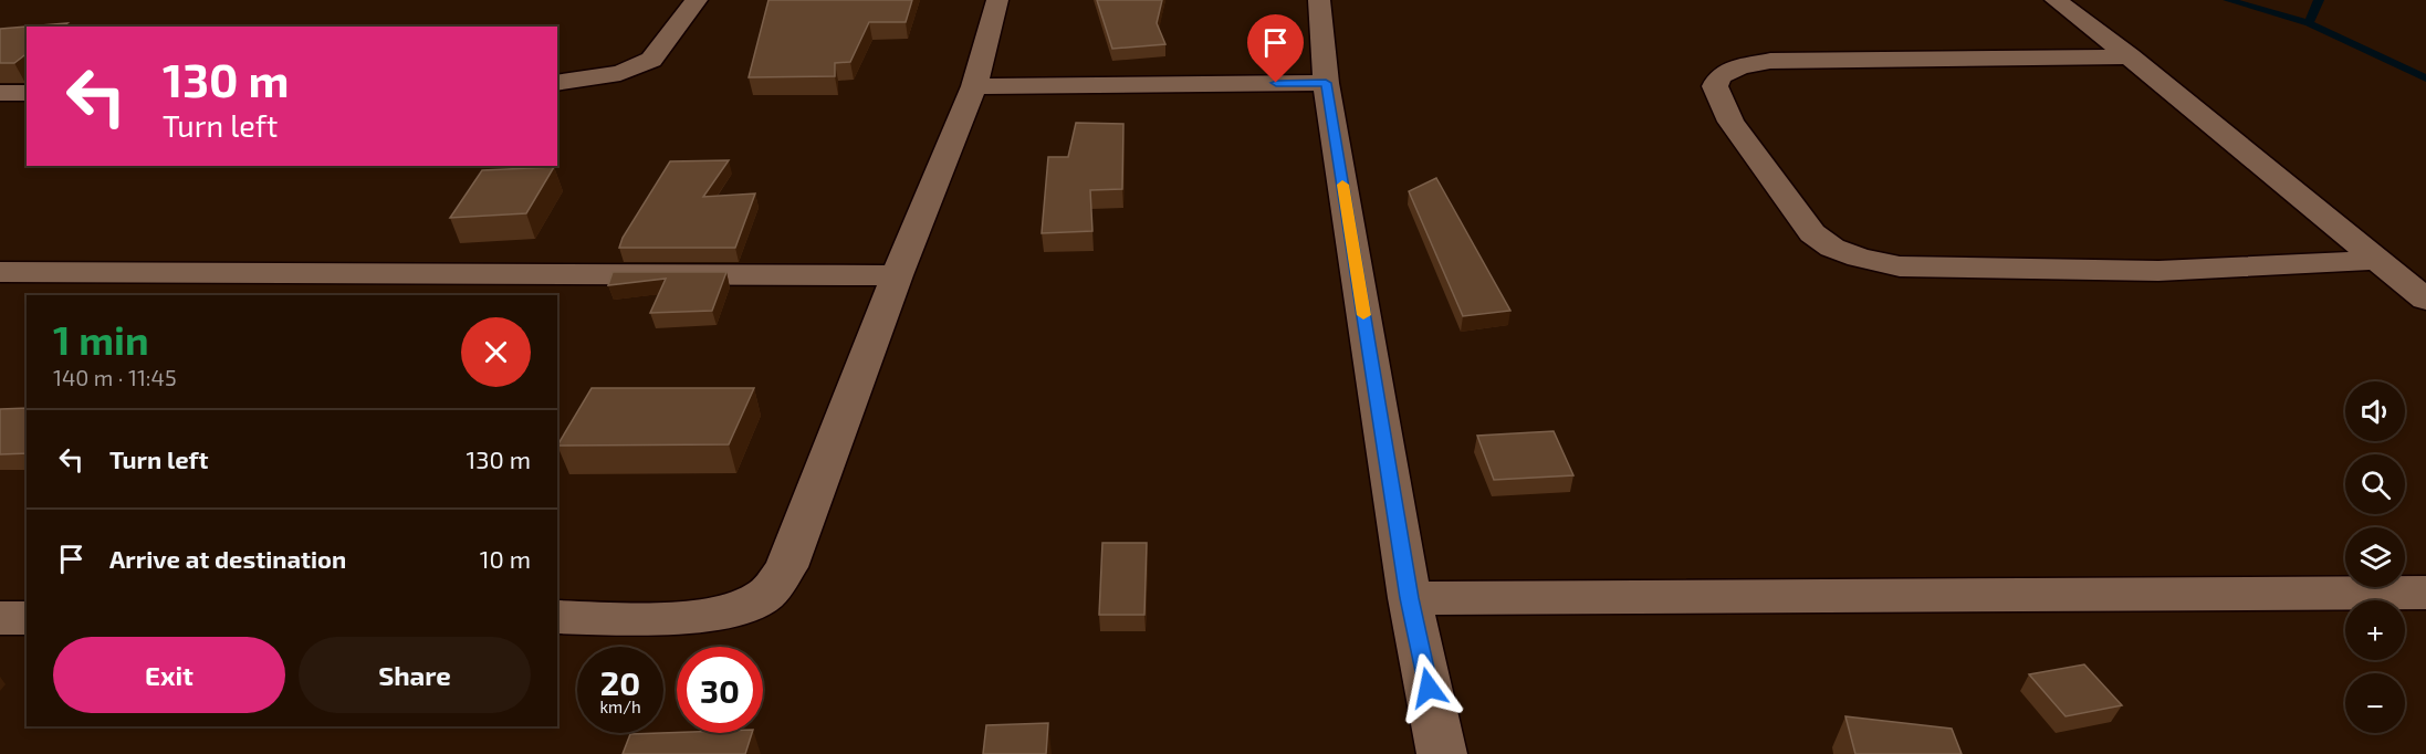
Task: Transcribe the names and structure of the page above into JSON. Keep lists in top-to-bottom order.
{
  "page": {
    "turn": ["130 m", "Turn left"],
    "heading": ["1 min", "140 m · 11:45"],
    "map_buttons": ["+", "−"],
    "list": [
      {
        "name": "Turn left",
        "value": "130 m"
      },
      {
        "name": "Arrive at destination",
        "value": "10 m"
      }
    ],
    "buttons": ["Exit", "Share"],
    "speed": "20 km/h",
    "limit": "30"
  }
}
